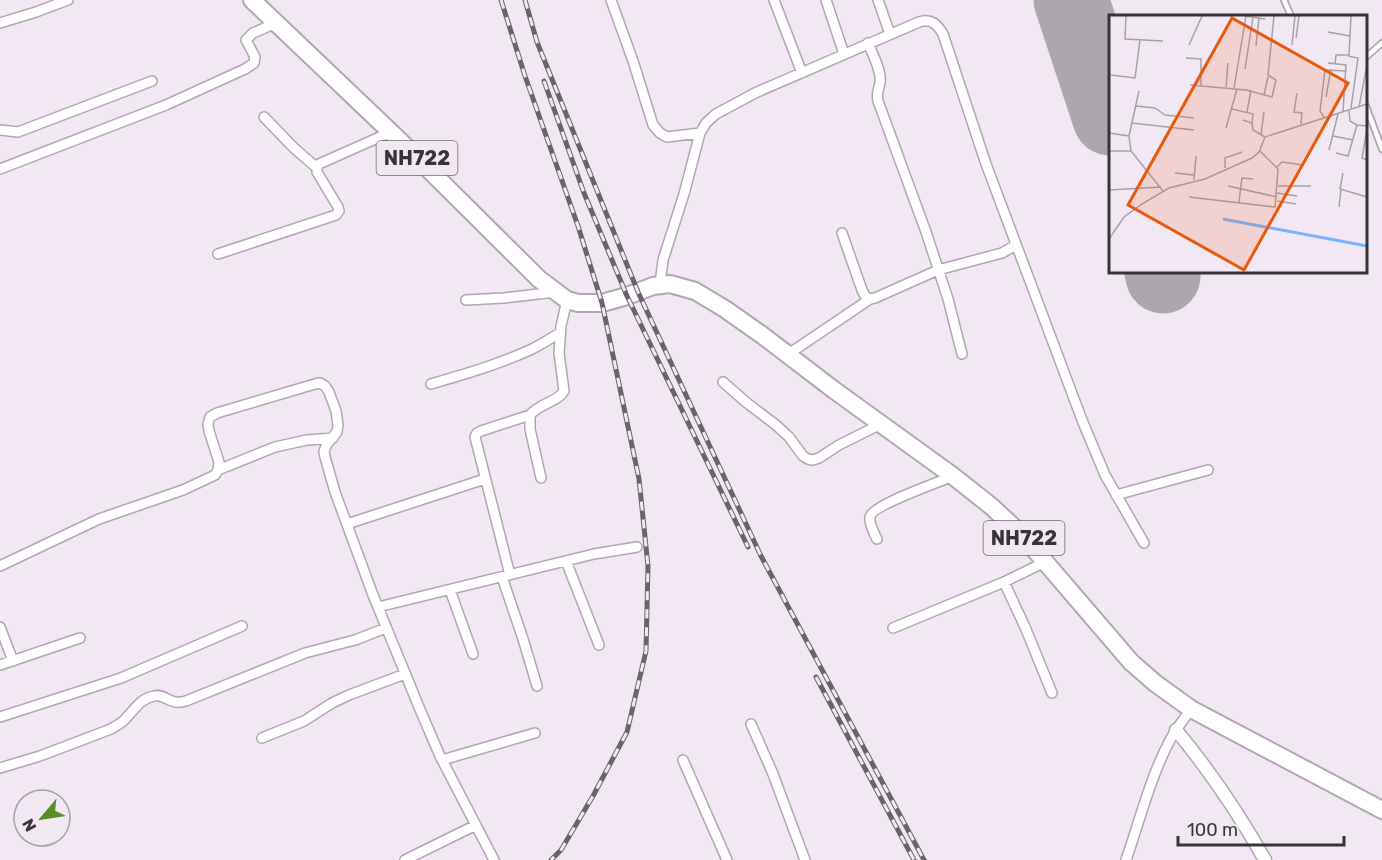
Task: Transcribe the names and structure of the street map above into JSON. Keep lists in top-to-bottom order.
{
  "streets": {
    "highway": ["NH722"]
  },
  "scale_bar": "100 m",
  "north": "bottom left"
}
